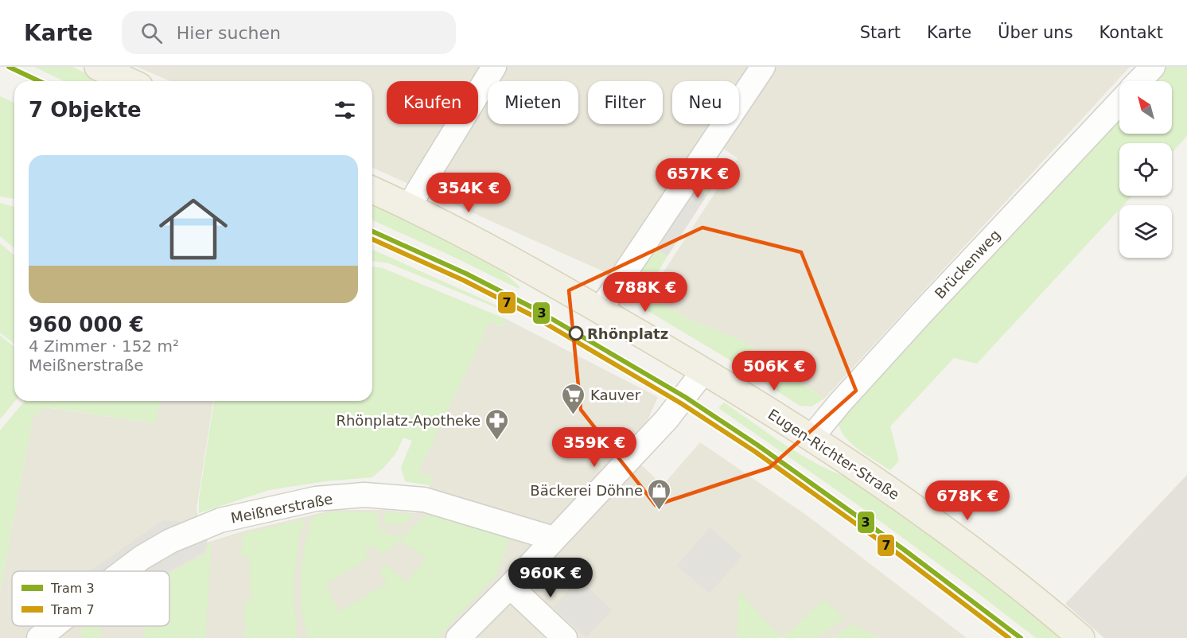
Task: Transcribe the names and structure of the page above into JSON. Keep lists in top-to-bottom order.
{
  "streets": {
    "main road": ["Eugen-Richter-Straße"],
    "street": ["Brückenweg", "Meißnerstraße"]
  },
  "crossings": [
    ["Brückenweg", "Eugen-Richter-Straße"]
  ],
  "places": {
    "other": ["Rhönplatz"],
    "supermarket": ["Kauver"],
    "pharmacy": ["Rhönplatz-Apotheke"],
    "shop": ["Bäckerei Döhne"]
  },
  "lines": ["tram line 3", "tram line 7"],
  "legend": ["Tram 3", "Tram 7"],
  "north": "top left",
  "page": {
    "header": "Karte",
    "search": "Hier suchen",
    "nav": [
      "Start",
      "Karte",
      "Über uns",
      "Kontakt"
    ],
    "chip": [
      "Kaufen",
      "Mieten",
      "Filter",
      "Neu"
    ],
    "heading": "7 Objekte",
    "list": [
      {
        "name": "960 000 €",
        "note": "4 Zimmer · 152 m² · Meißnerstraße"
      }
    ],
    "price": [
      "657K €",
      "354K €",
      "788K €",
      "506K €",
      "359K €",
      "678K €",
      "960K €"
    ]
  }
}
